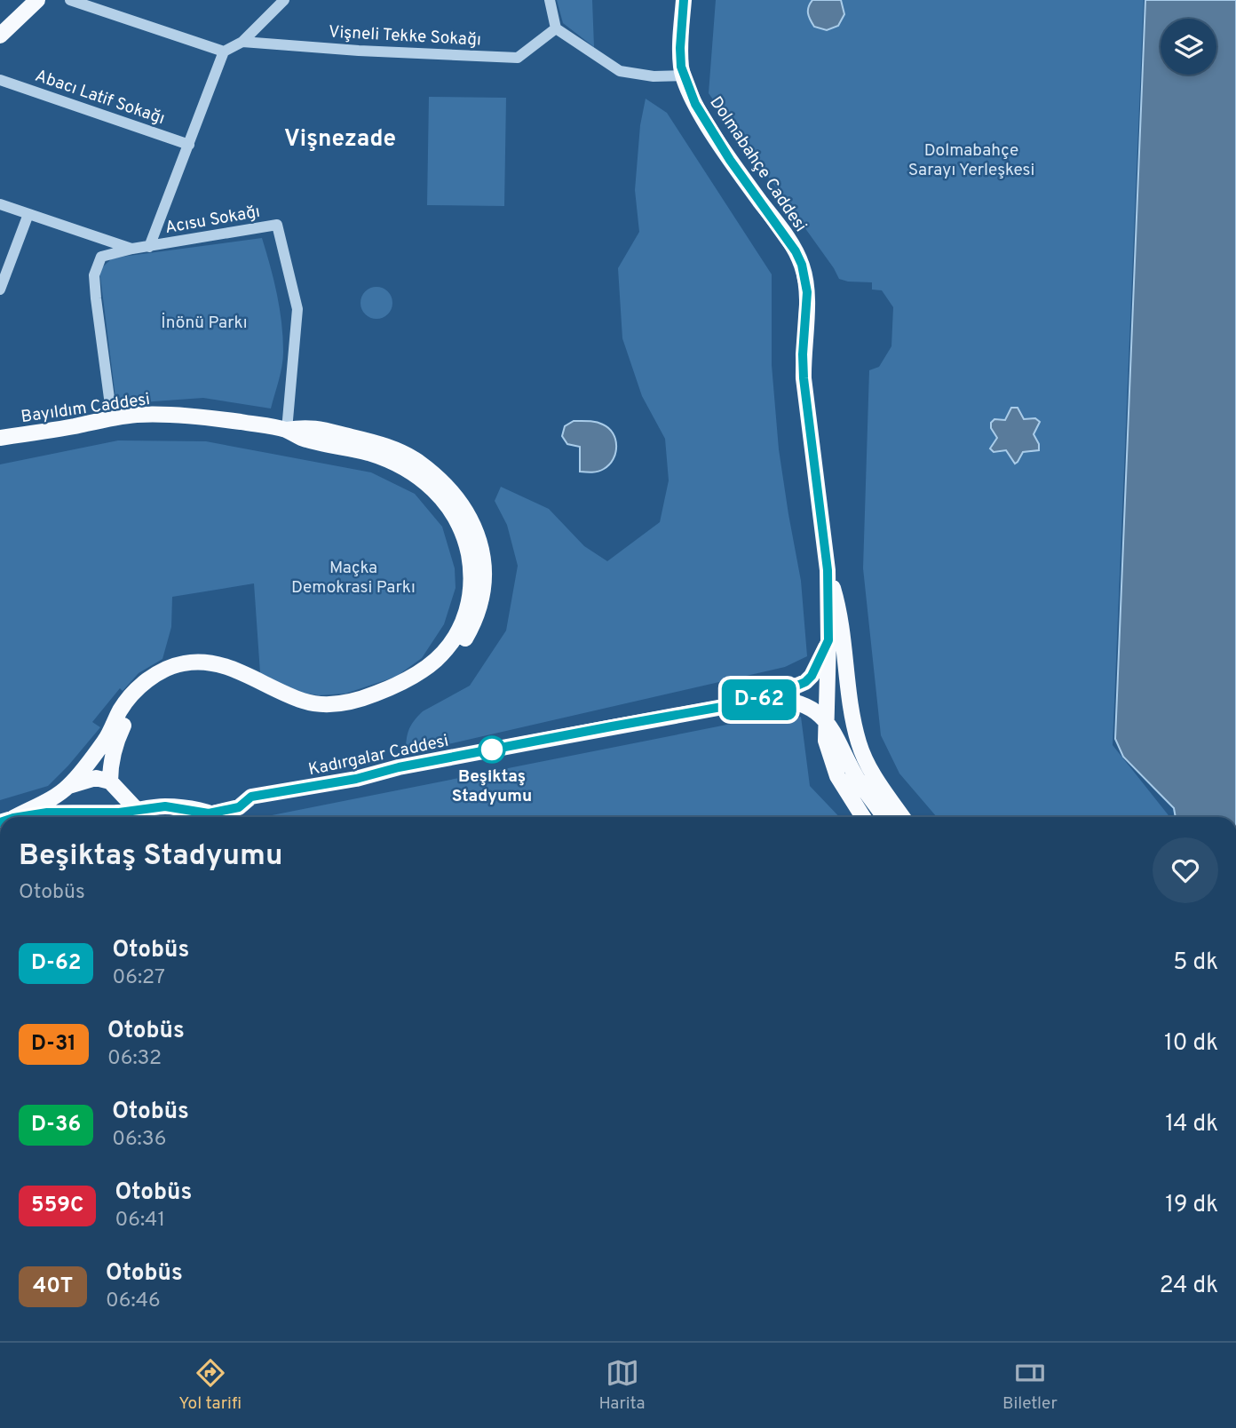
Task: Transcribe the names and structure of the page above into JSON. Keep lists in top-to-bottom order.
{
  "streets": {
    "main road": ["Dolmabahçe Caddesi", "Bayıldım Caddesi", "Kadırgalar Caddesi"],
    "street": ["Vişneli Tekke Sokağı", "Abacı Latif Sokağı", "Acısu Sokağı"]
  },
  "crossings": [
    ["Acısu Sokağı", "Bayıldım Caddesi"]
  ],
  "districts": ["Vişnezade"],
  "parks": ["Dolmabahçe Sarayı Yerleşkesi", "İnönü Parkı", "Maçka Demokrasi Parkı"],
  "places": ["Beşiktaş Stadyumu"],
  "lines": ["bus line D-62"],
  "page": {
    "on_map": "D-62",
    "heading": ["Beşiktaş Stadyumu", "Otobüs"],
    "list": [
      {
        "mark": "D-62",
        "name": "Otobüs",
        "note": "06:27",
        "value": "5 dk"
      },
      {
        "mark": "D-31",
        "name": "Otobüs",
        "note": "06:32",
        "value": "10 dk"
      },
      {
        "mark": "D-36",
        "name": "Otobüs",
        "note": "06:36",
        "value": "14 dk"
      },
      {
        "mark": "559C",
        "name": "Otobüs",
        "note": "06:41",
        "value": "19 dk"
      },
      {
        "mark": "40T",
        "name": "Otobüs",
        "note": "06:46",
        "value": "24 dk"
      }
    ],
    "tabs": ["Yol tarifi", "Harita", "Biletler"]
  }
}
